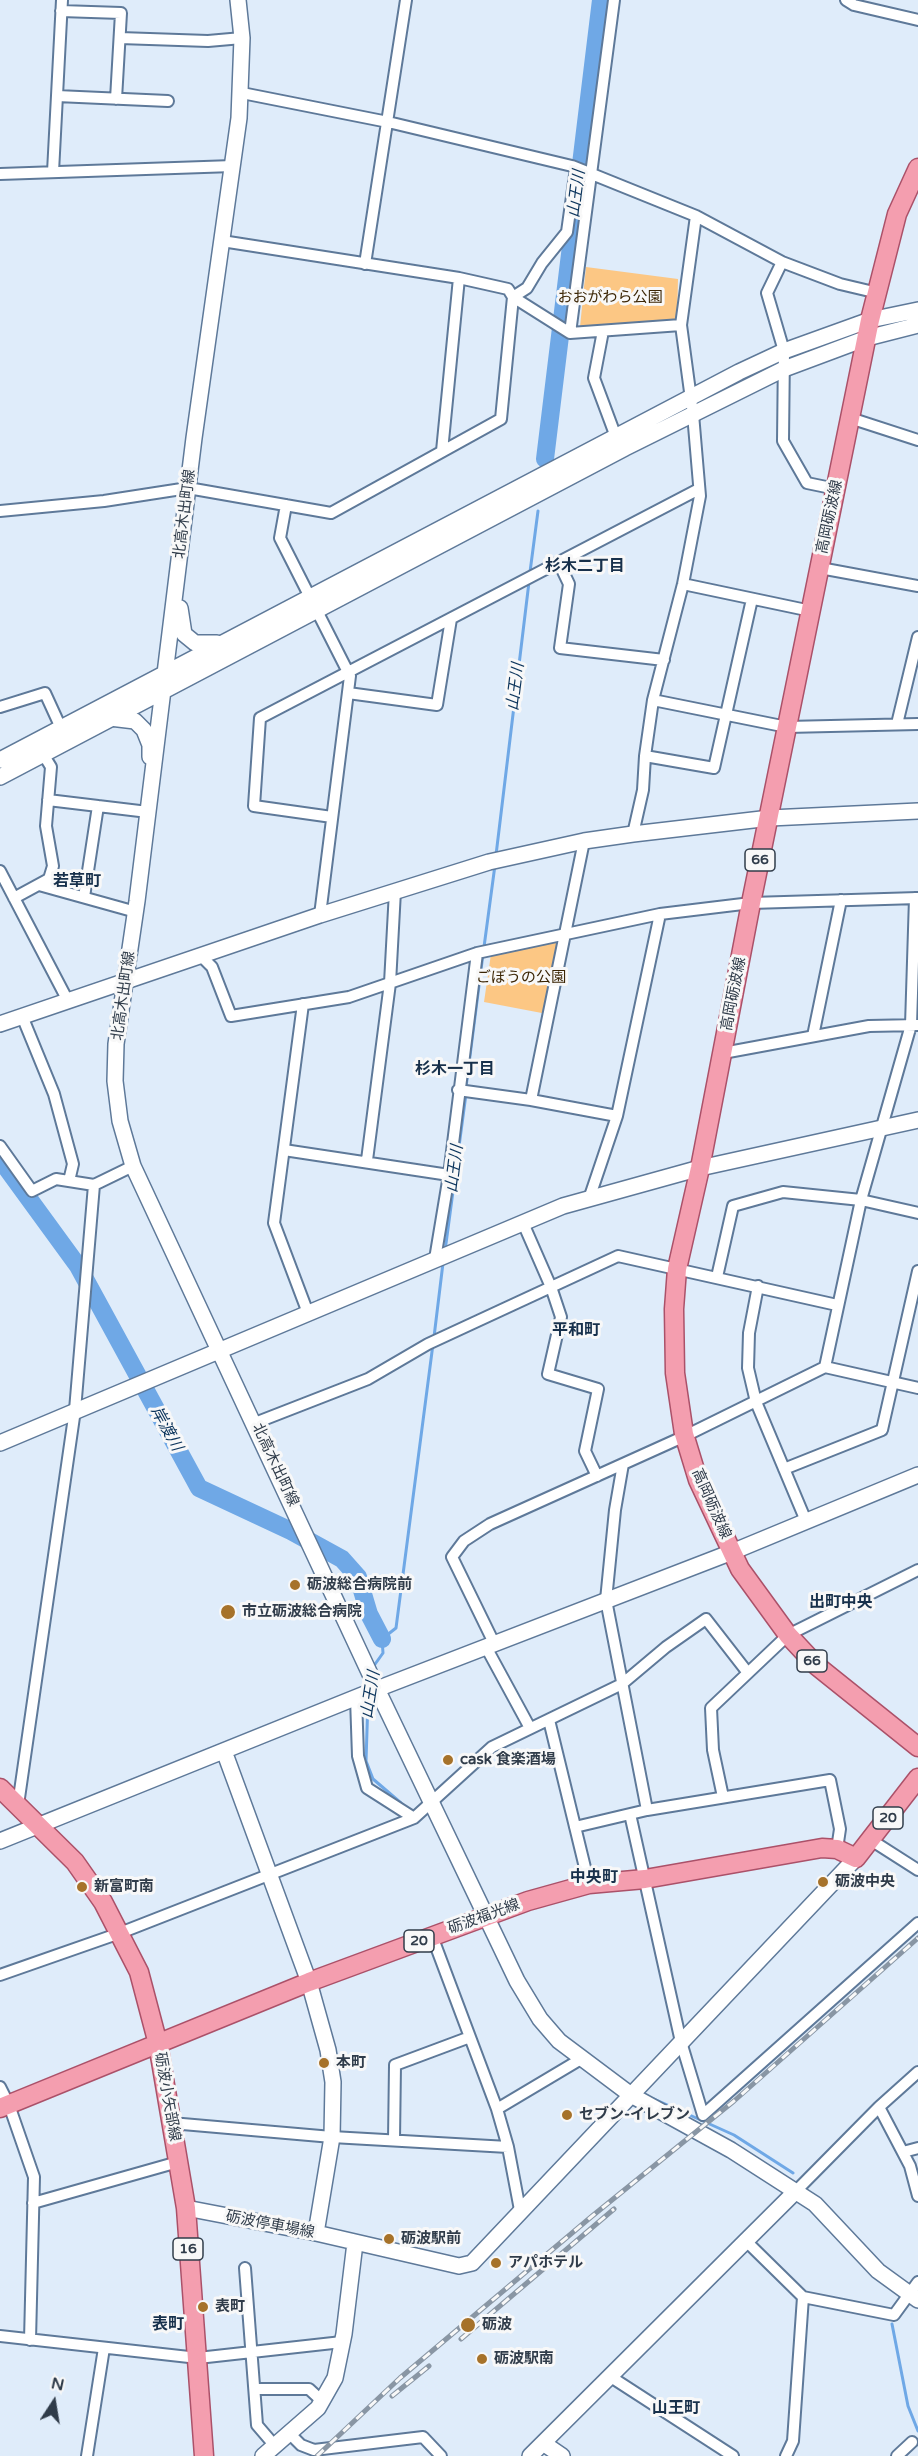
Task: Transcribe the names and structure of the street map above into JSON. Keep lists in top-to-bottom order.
{
  "streets": {
    "main road": [
      "高岡砺波線",
      "66",
      "20",
      "砺波福光線",
      "砺波小矢部線",
      "16"
    ],
    "street": ["北高木出町線", "砺波停車場線"]
  },
  "crossings": [
    ["北高木出町線", "砺波福光線"],
    ["北高木出町線", "砺波停車場線"],
    ["20", "砺波福光線"],
    ["20", "砺波停車場線"],
    ["砺波福光線", "砺波小矢部線"],
    ["砺波福光線", "砺波停車場線"],
    ["砺波小矢部線", "砺波停車場線"]
  ],
  "districts": [
    "杉木二丁目",
    "若草町",
    "杉木一丁目",
    "平和町",
    "出町中央",
    "中央町",
    "表町",
    "山王町"
  ],
  "water": ["山王川", "岸渡川"],
  "parks": ["おおがわら公園", "ごぼうの公園"],
  "places": [
    "砺波総合病院前",
    "市立砺波総合病院",
    "cask 食楽酒場",
    "砺波中央",
    "新富町南",
    "本町",
    "セブン-イレブン",
    "砺波駅前",
    "アパホテル",
    "表町",
    "砺波",
    "砺波駅南"
  ],
  "north": "top"
}
